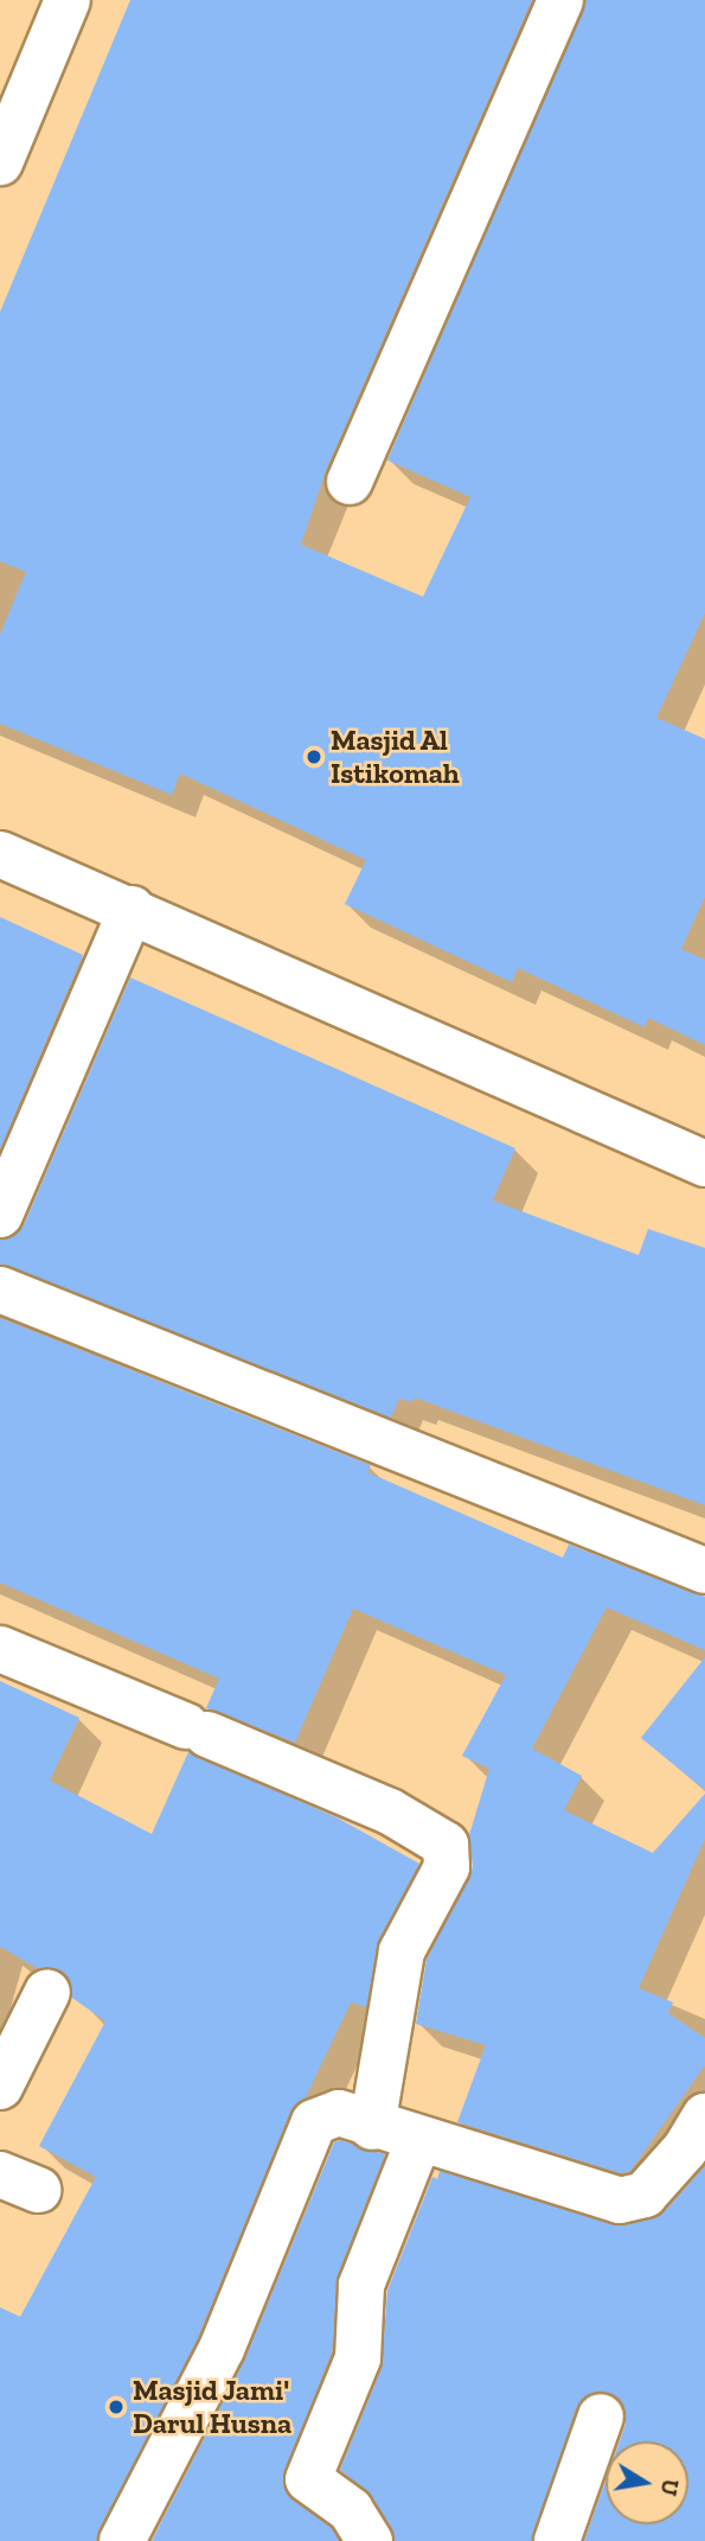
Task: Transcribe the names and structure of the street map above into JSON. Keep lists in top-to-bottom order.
{
  "places": ["Masjid Al Istikomah", "Masjid Jami' Darul Husna"],
  "north": "right"
}
